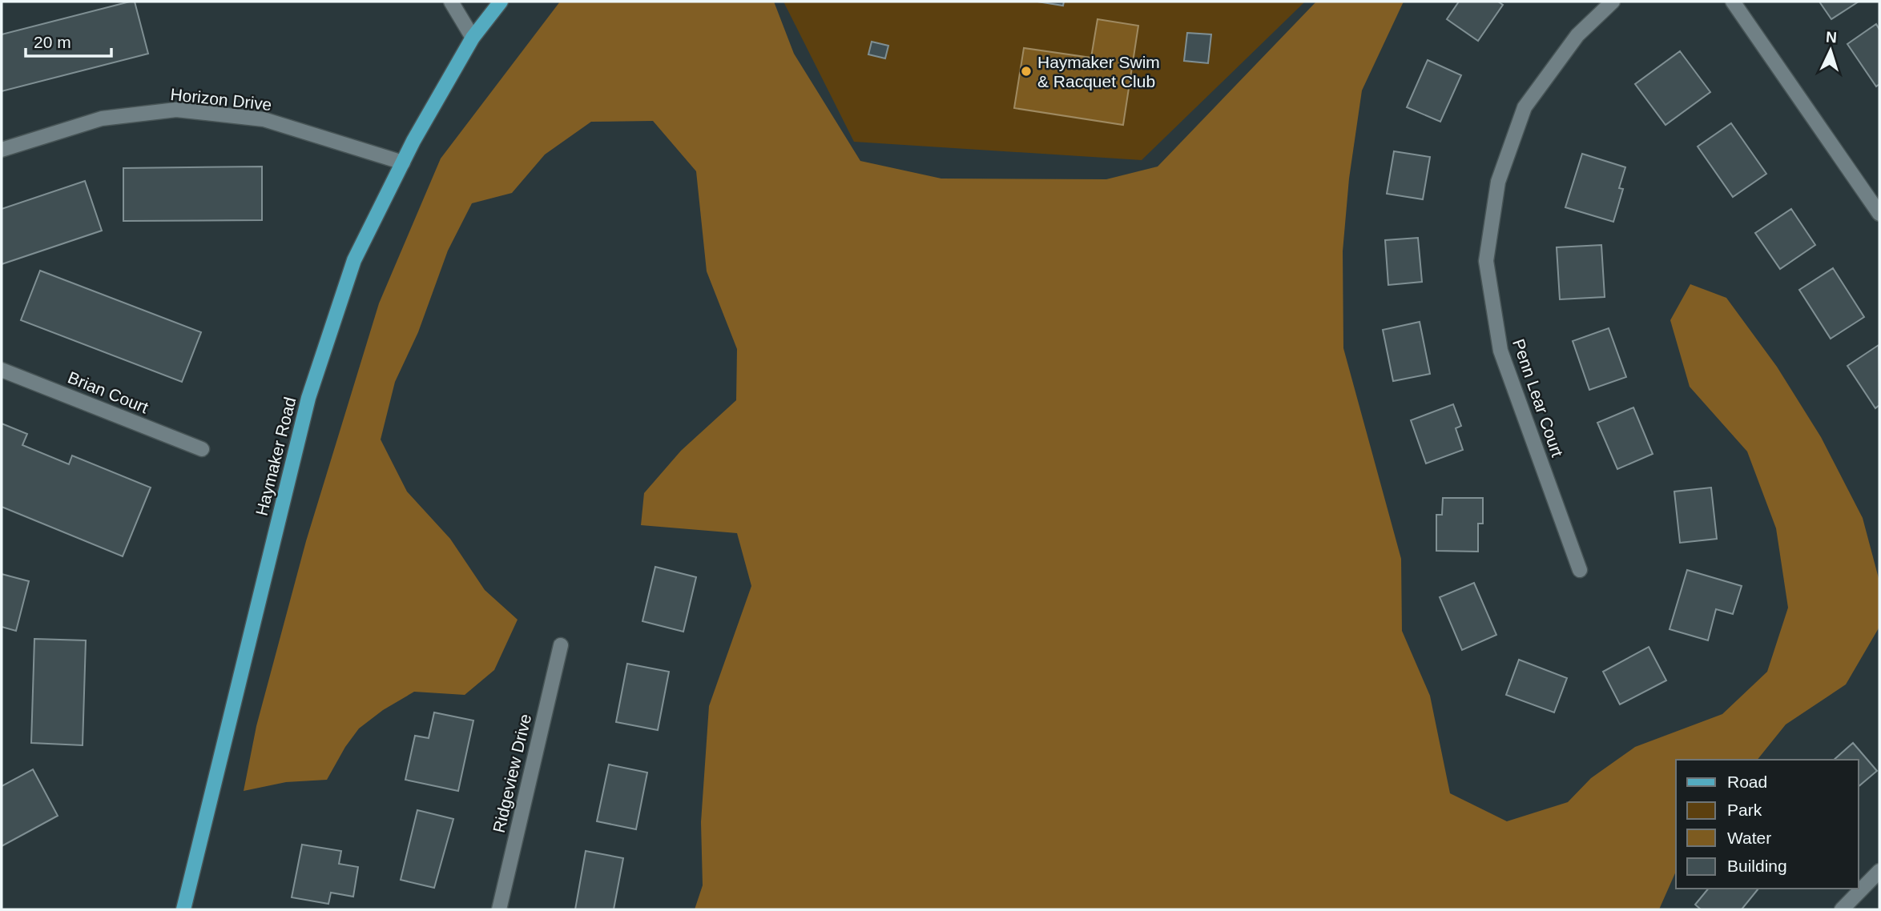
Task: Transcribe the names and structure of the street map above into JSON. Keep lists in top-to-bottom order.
{
  "streets": {
    "main road": ["Haymaker Road"],
    "street": [
      "Horizon Drive",
      "Brian Court",
      "Penn Lear Court",
      "Ridgeview Drive"
    ]
  },
  "crossings": [
    ["Horizon Drive", "Haymaker Road"]
  ],
  "places": ["Haymaker Swim & Racquet Club"],
  "legend": [
    "Road",
    "Park",
    "Water",
    "Building"
  ],
  "scale_bar": "20 m",
  "north": "top"
}
